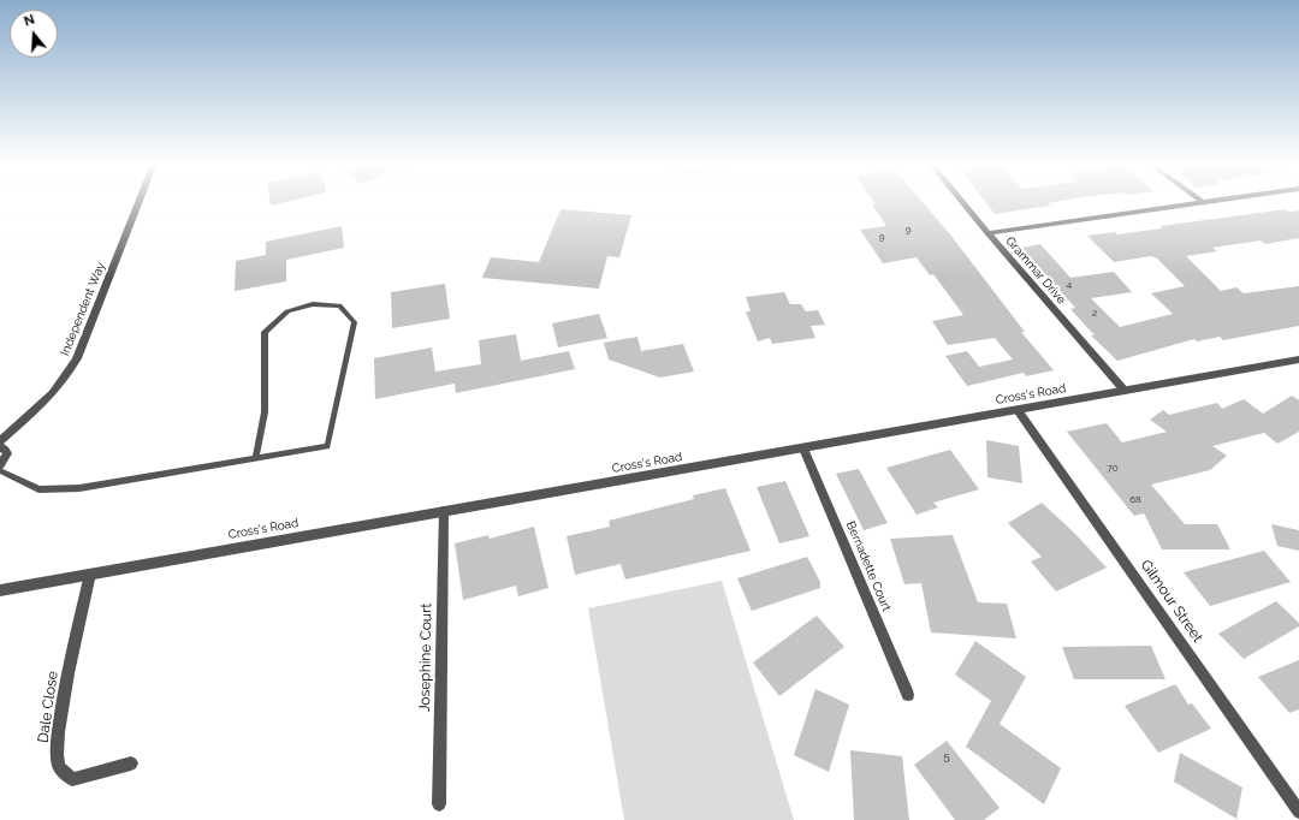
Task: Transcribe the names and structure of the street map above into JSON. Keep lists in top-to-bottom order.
{
  "streets": {
    "street": [
      "Grammar Drive",
      "Independent Way",
      "Cross's Road",
      "Bernadette Court",
      "Gilmour Street",
      "Josephine Court",
      "Dale Close"
    ]
  },
  "crossings": [
    ["Grammar Drive", "Cross's Road"],
    ["Cross's Road", "Bernadette Court"],
    ["Cross's Road", "Gilmour Street"],
    ["Cross's Road", "Josephine Court"],
    ["Cross's Road", "Dale Close"]
  ],
  "house_numbers": [
    "9",
    "9",
    "4",
    "2",
    "70",
    "68",
    "5"
  ],
  "north": "top"
}
